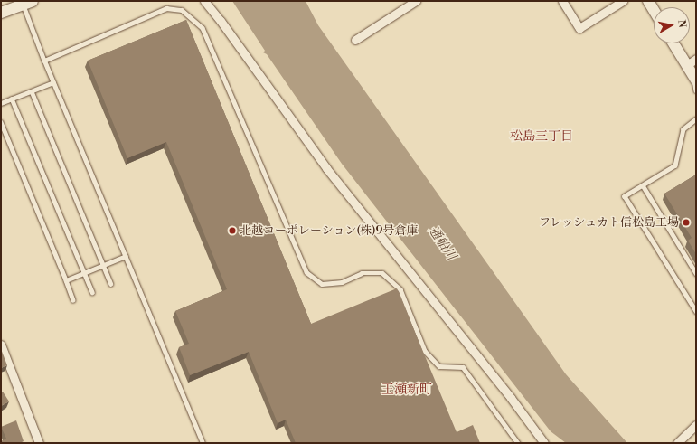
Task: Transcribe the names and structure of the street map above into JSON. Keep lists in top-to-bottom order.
{
  "districts": ["松島三丁目", "王瀬新町"],
  "water": ["通船川"],
  "places": ["フレッシュカト信松島工場", "北越コーポレーション(株)9号倉庫"],
  "north": "right"
}
